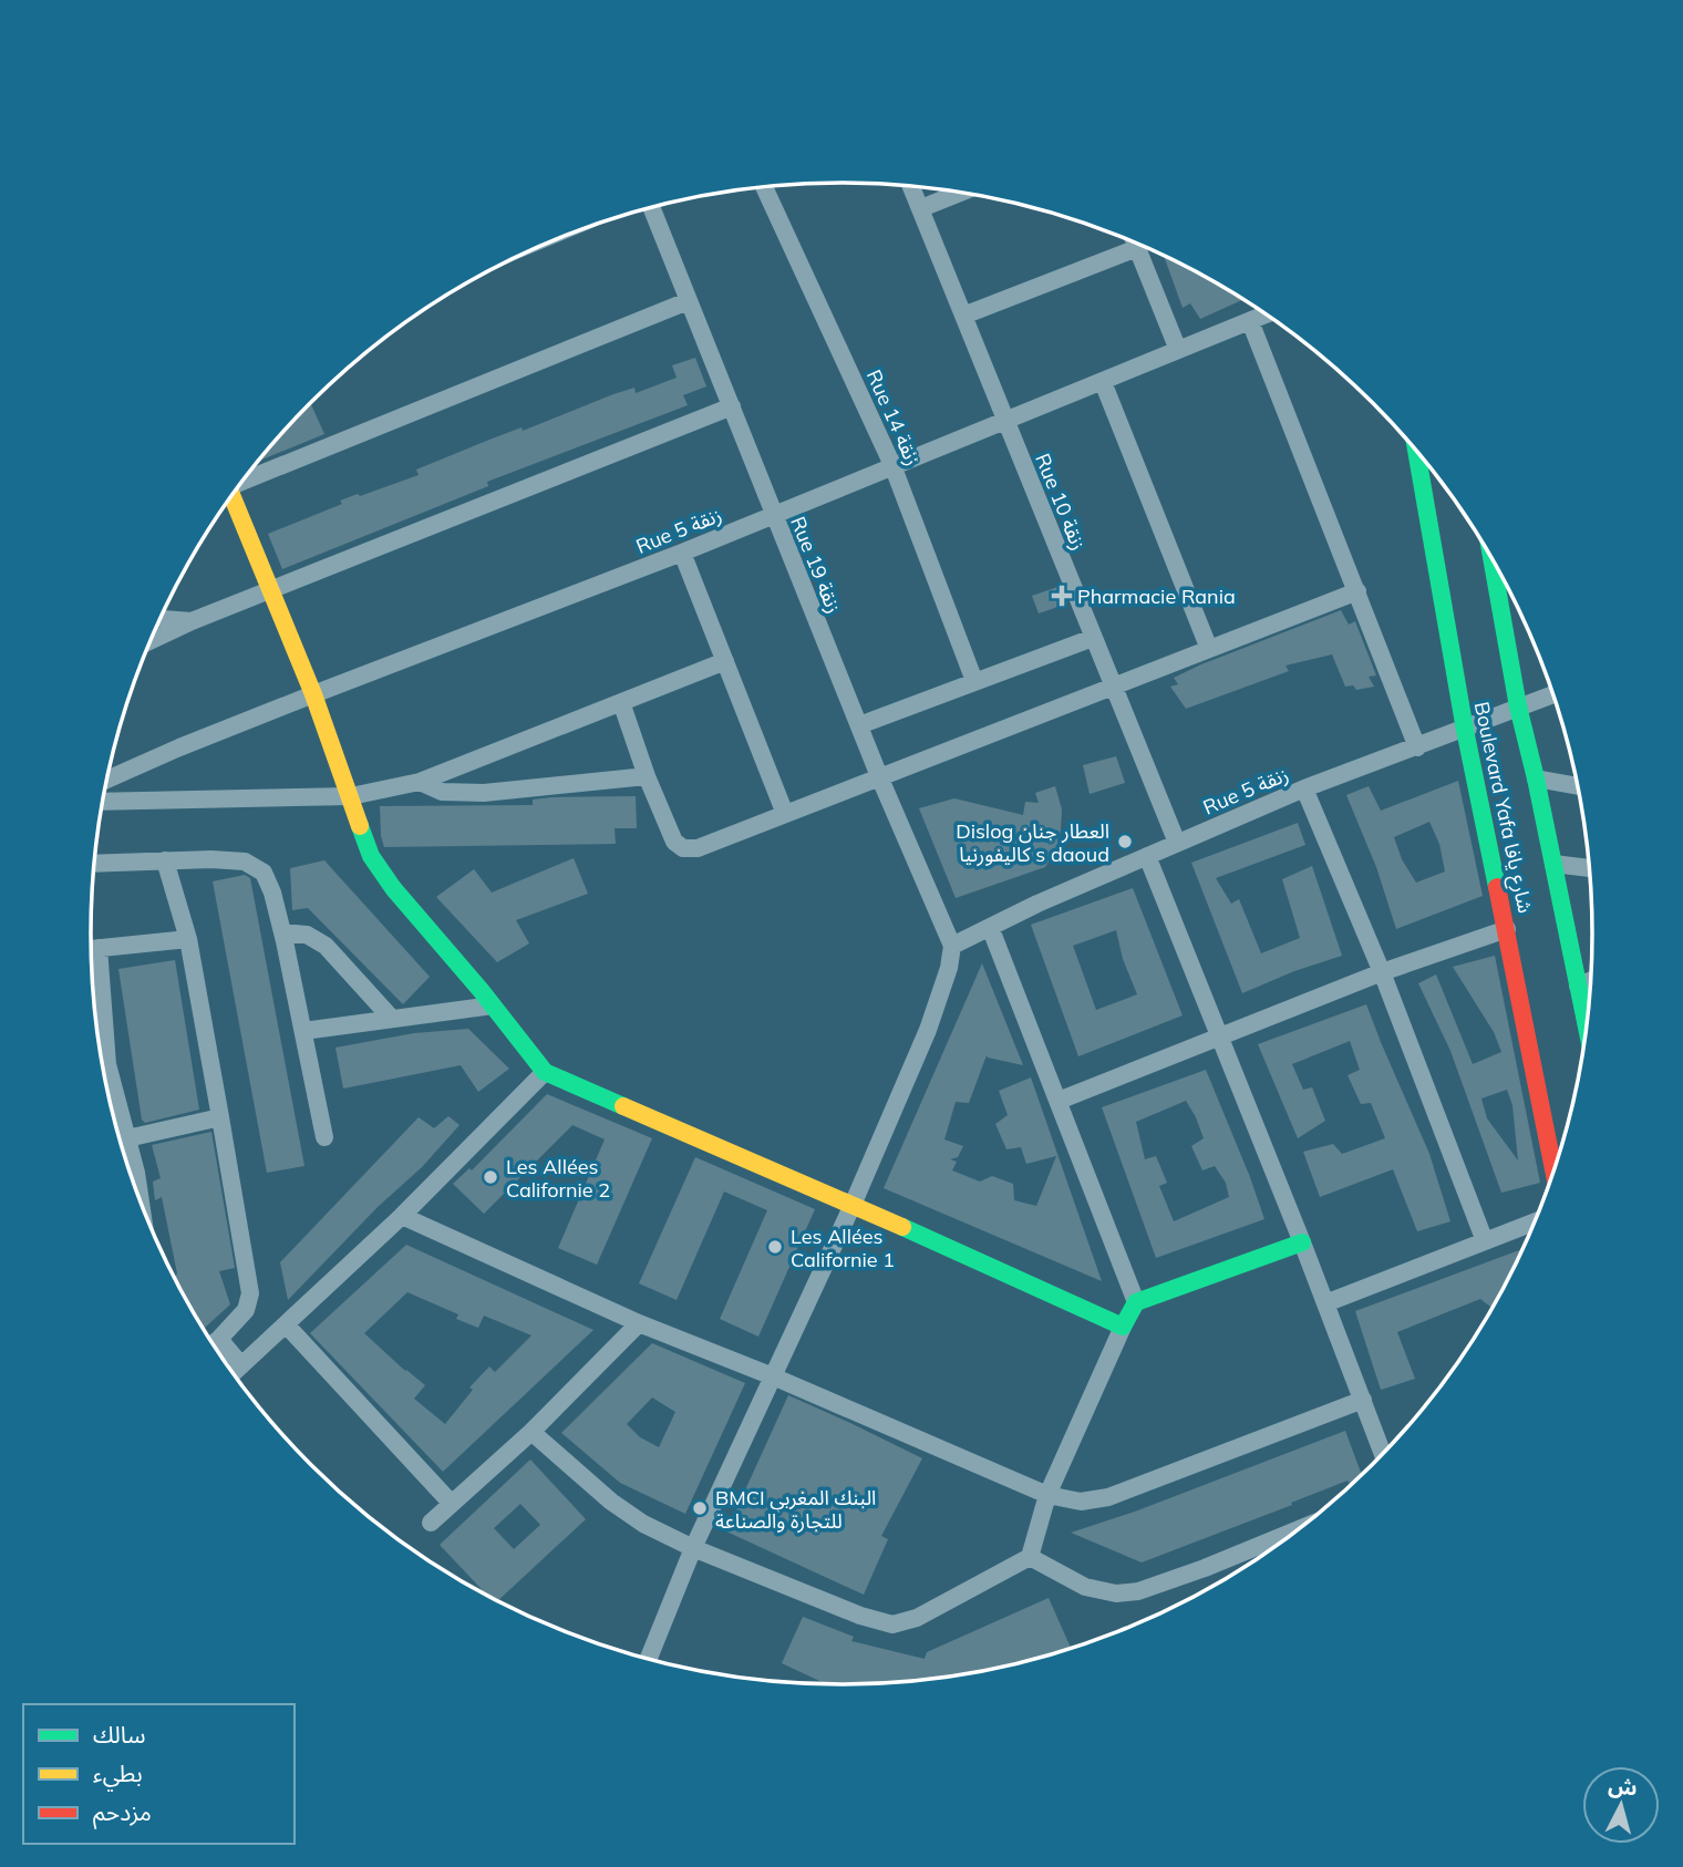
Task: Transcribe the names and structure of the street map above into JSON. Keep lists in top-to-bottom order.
{
  "streets": {
    "street": [
      "Rue 14 زنقة",
      "Rue 10 زنقة",
      "Rue 5 زنقة",
      "Rue 19 زنقة",
      "Boulevard Yafa شارع يافا"
    ]
  },
  "crossings": [
    ["Rue 14 زنقة", "Rue 5 زنقة"],
    ["Rue 10 زنقة", "Rue 5 زنقة"],
    ["Rue 5 زنقة", "Rue 19 زنقة"],
    ["Rue 5 زنقة", "Boulevard Yafa شارع يافا"]
  ],
  "places": {
    "health": ["Pharmacie Rania"],
    "other": [
      "Dislog العطار جنان كاليفورنيا s daoud",
      "Les Allées Californie 2",
      "Les Allées Californie 1",
      "BMCI البنك المغربي للتجارة والصناعة"
    ]
  },
  "legend": ["سالك", "بطيء", "مزدحم"],
  "north": "top"
}
